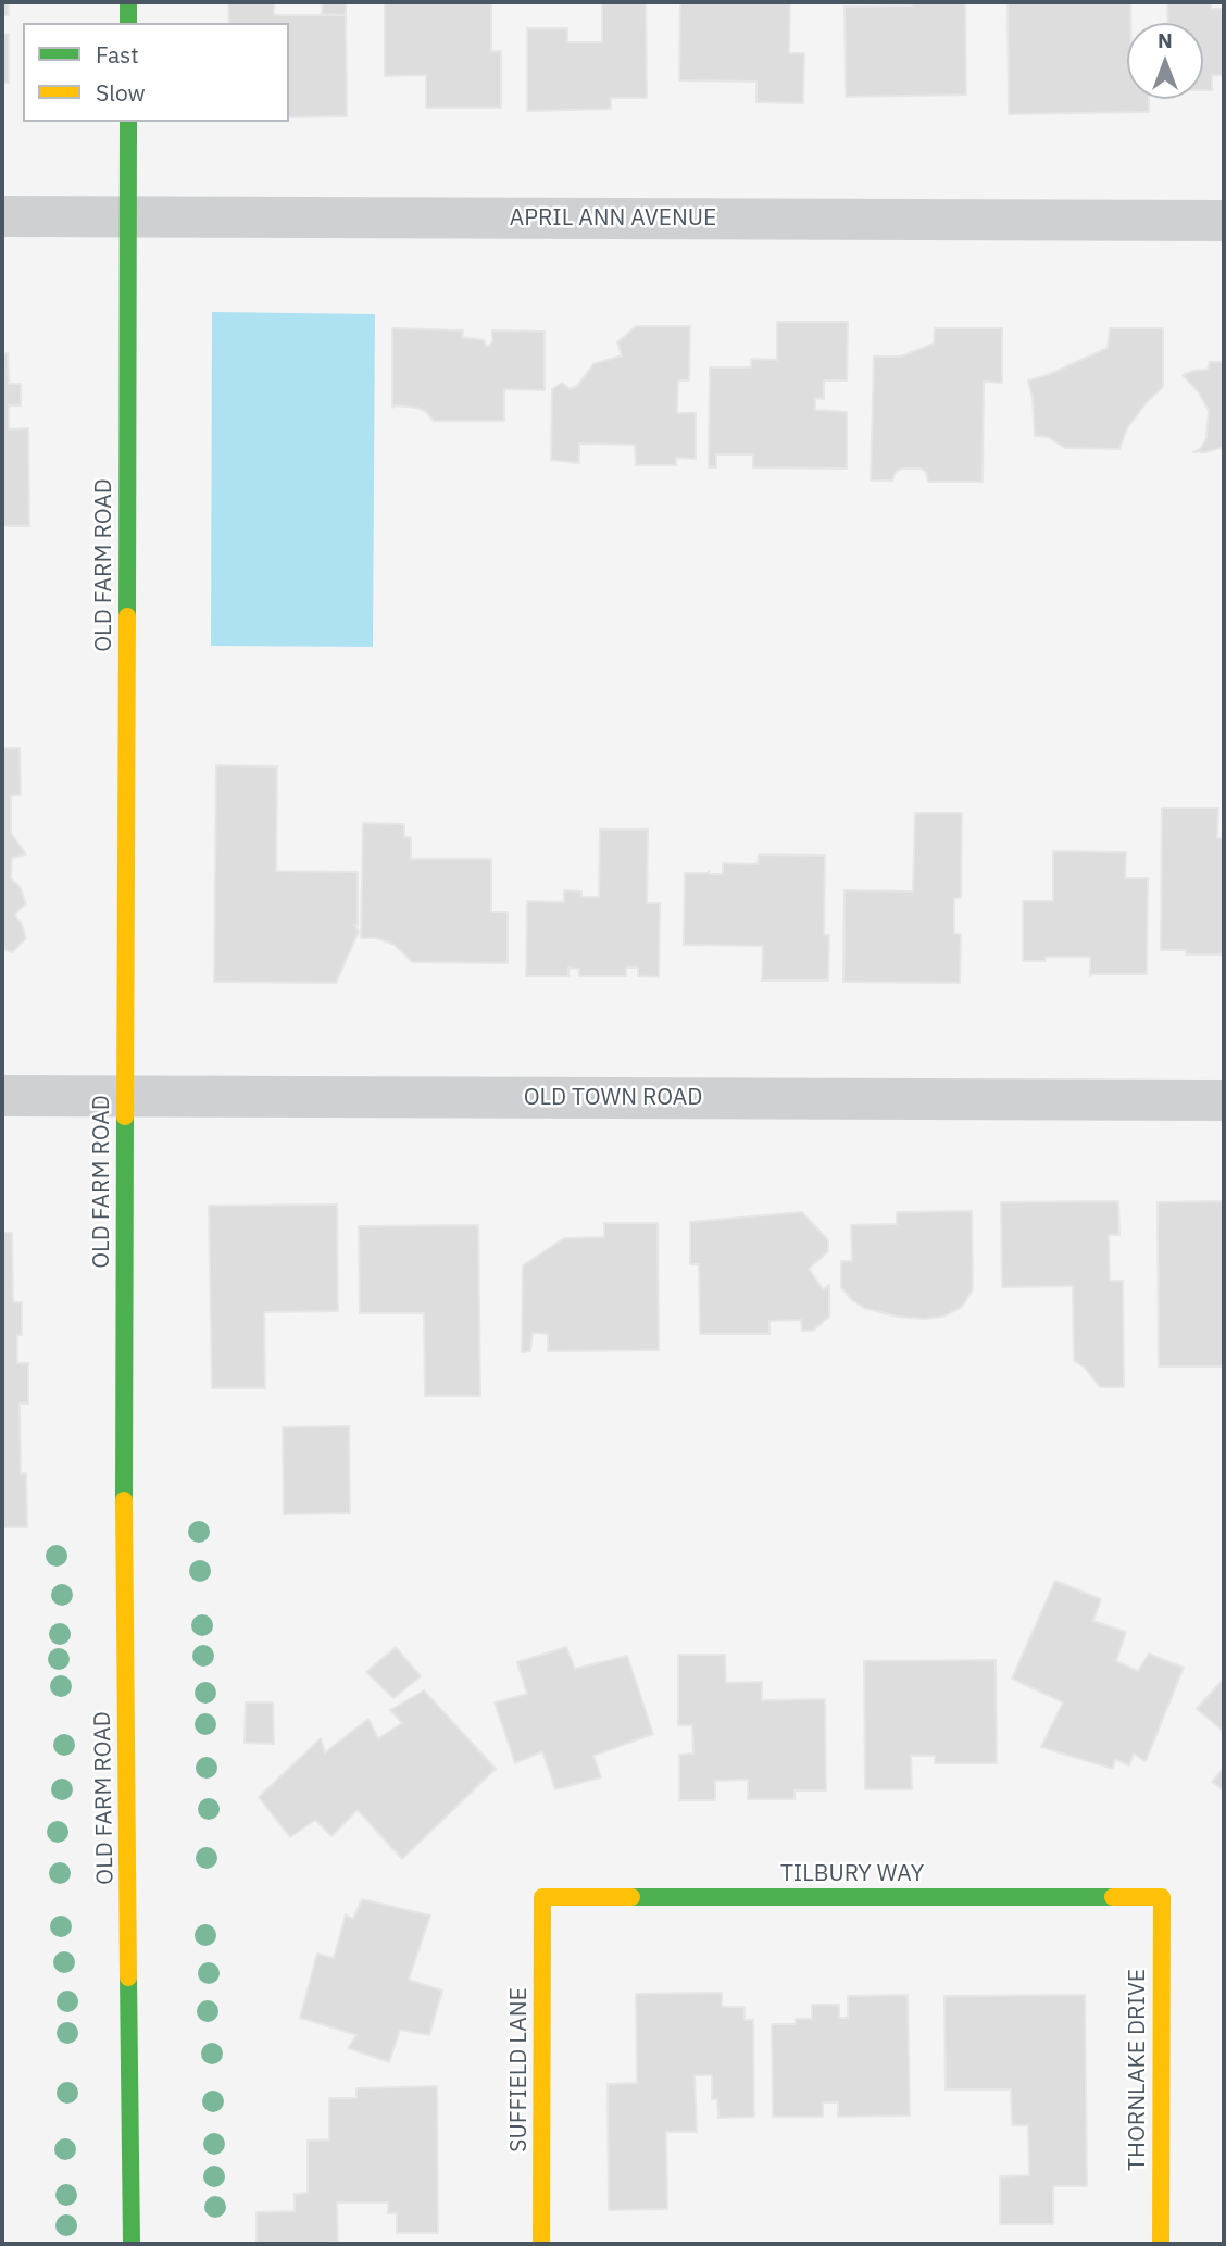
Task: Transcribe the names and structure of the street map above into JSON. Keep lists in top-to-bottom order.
{
  "streets": {
    "street": [
      "APRIL ANN AVENUE",
      "OLD FARM ROAD",
      "OLD TOWN ROAD",
      "TILBURY WAY",
      "SUFFIELD LANE",
      "THORNLAKE DRIVE"
    ]
  },
  "crossings": [
    ["APRIL ANN AVENUE", "OLD FARM ROAD"],
    ["OLD FARM ROAD", "OLD TOWN ROAD"],
    ["TILBURY WAY", "SUFFIELD LANE"],
    ["TILBURY WAY", "THORNLAKE DRIVE"]
  ],
  "legend": ["Fast", "Slow"],
  "north": "top"
}
